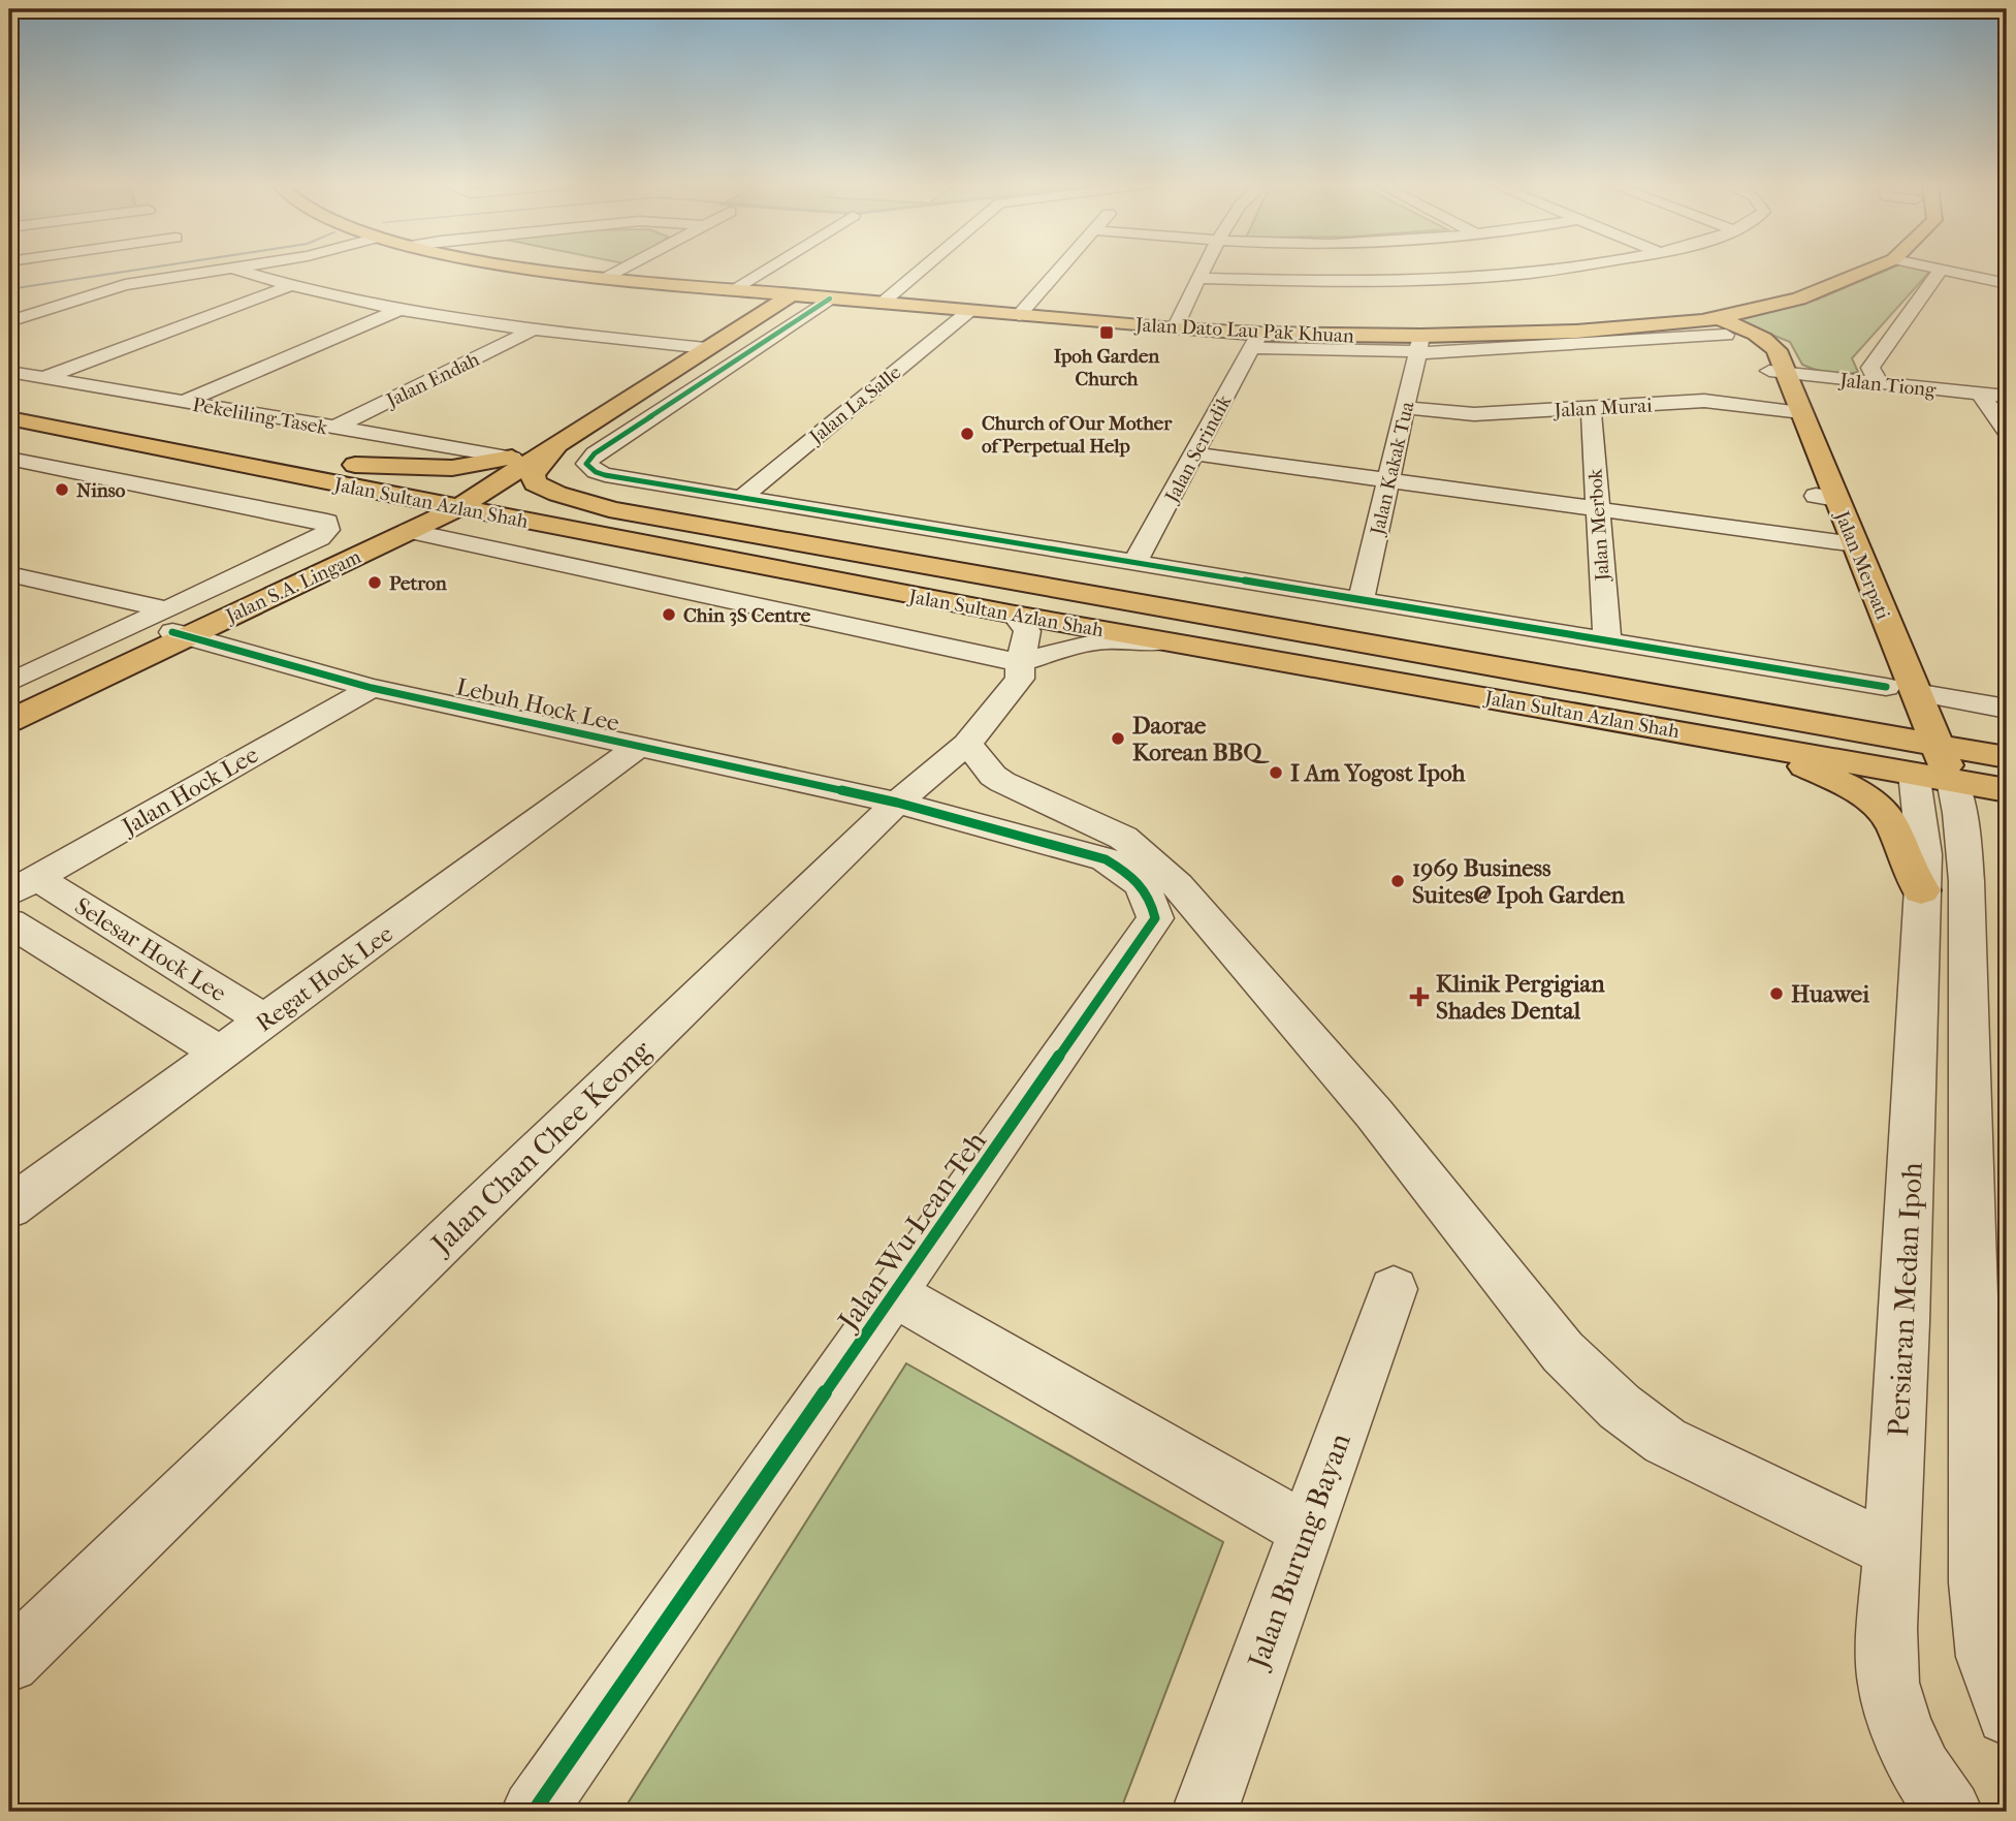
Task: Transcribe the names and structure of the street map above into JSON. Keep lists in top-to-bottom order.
{
  "streets": {
    "main road": [
      "Jalan Dato Lau Pak Khuan",
      "Jalan Sultan Azlan Shah",
      "Jalan Merpati",
      "Jalan S.A. Lingam"
    ],
    "street": [
      "Jalan Endah",
      "Jalan Tiong",
      "Jalan La Salle",
      "Jalan Murai",
      "Pekeliling Tasek",
      "Jalan Serindik",
      "Jalan Kakak Tua",
      "Jalan Merbok",
      "Lebuh Hock Lee",
      "Jalan Hock Lee",
      "Selesar Hock Lee",
      "Regat Hock Lee",
      "Jalan Chan Chee Keong",
      "Jalan Wu Lean Teh",
      "Persiaran Medan Ipoh",
      "Jalan Burung Bayan"
    ]
  },
  "crossings": [
    ["Jalan Dato Lau Pak Khuan", "Jalan La Salle"],
    ["Jalan Dato Lau Pak Khuan", "Jalan Serindik"],
    ["Jalan Dato Lau Pak Khuan", "Jalan Kakak Tua"],
    ["Jalan Dato Lau Pak Khuan", "Jalan Merpati"],
    ["Jalan Endah", "Pekeliling Tasek"],
    ["Jalan Tiong", "Jalan Merpati"],
    ["Jalan Murai", "Jalan Kakak Tua"],
    ["Jalan Murai", "Jalan Merbok"],
    ["Jalan Murai", "Jalan Merpati"],
    ["Jalan Sultan Azlan Shah", "Jalan Merpati"],
    ["Jalan Sultan Azlan Shah", "Jalan S.A. Lingam"],
    ["Jalan Sultan Azlan Shah", "Jalan Chan Chee Keong"],
    ["Jalan Sultan Azlan Shah", "Persiaran Medan Ipoh"],
    ["Jalan Merpati", "Persiaran Medan Ipoh"],
    ["Jalan S.A. Lingam", "Lebuh Hock Lee"],
    ["Lebuh Hock Lee", "Jalan Hock Lee"],
    ["Lebuh Hock Lee", "Regat Hock Lee"],
    ["Lebuh Hock Lee", "Jalan Chan Chee Keong"],
    ["Lebuh Hock Lee", "Jalan Wu Lean Teh"],
    ["Jalan Hock Lee", "Selesar Hock Lee"],
    ["Selesar Hock Lee", "Regat Hock Lee"],
    ["Jalan Chan Chee Keong", "Jalan Wu Lean Teh"]
  ],
  "places": {
    "transit": ["Ipoh Garden Church"],
    "other": [
      "Church of Our Mother of Perpetual Help",
      "Ninso",
      "Petron",
      "Chin 3S Centre",
      "Daorae Korean BBQ",
      "I Am Yogost Ipoh",
      "1969 Business Suites@ Ipoh Garden",
      "Huawei"
    ],
    "health": ["Klinik Pergigian Shades Dental"]
  }
}
